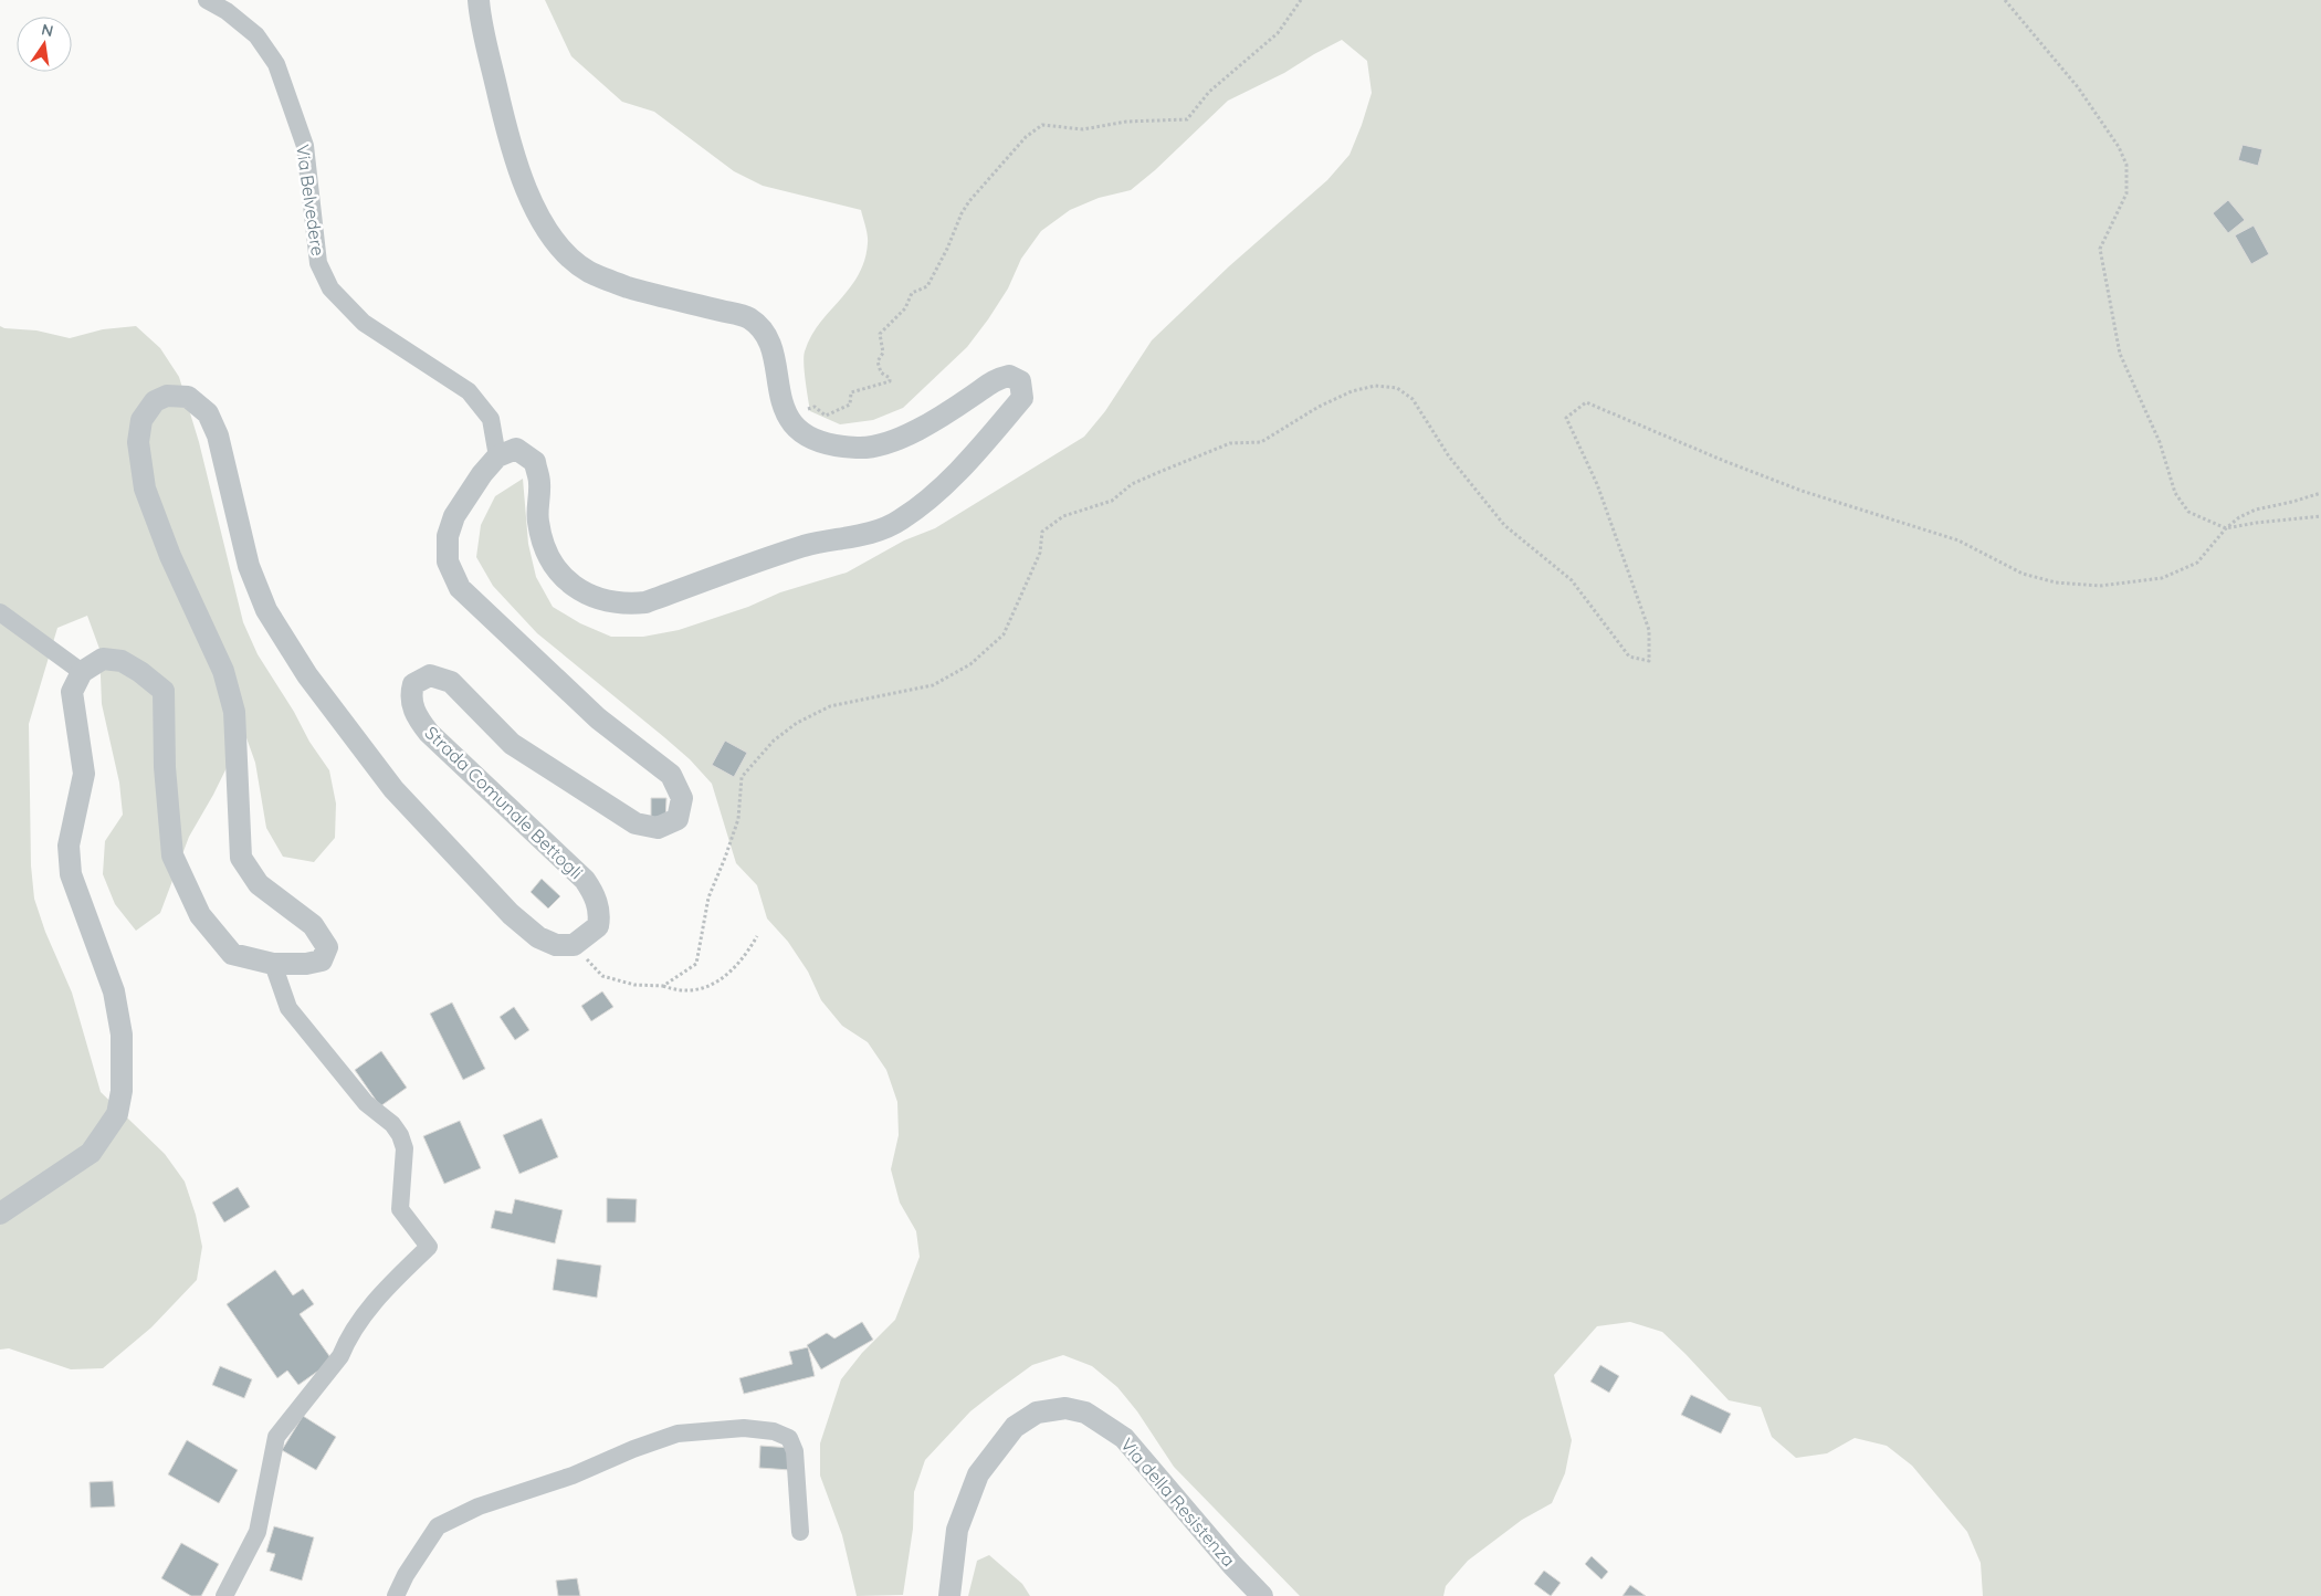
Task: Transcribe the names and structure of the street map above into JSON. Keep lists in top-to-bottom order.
{
  "streets": {
    "street": ["Via Belvedere", "Strada Comunale Bettogli", "Via della Resistenza"]
  },
  "crossings": [
    ["Via Belvedere", "Strada Comunale Bettogli"]
  ],
  "north": "top"
}
